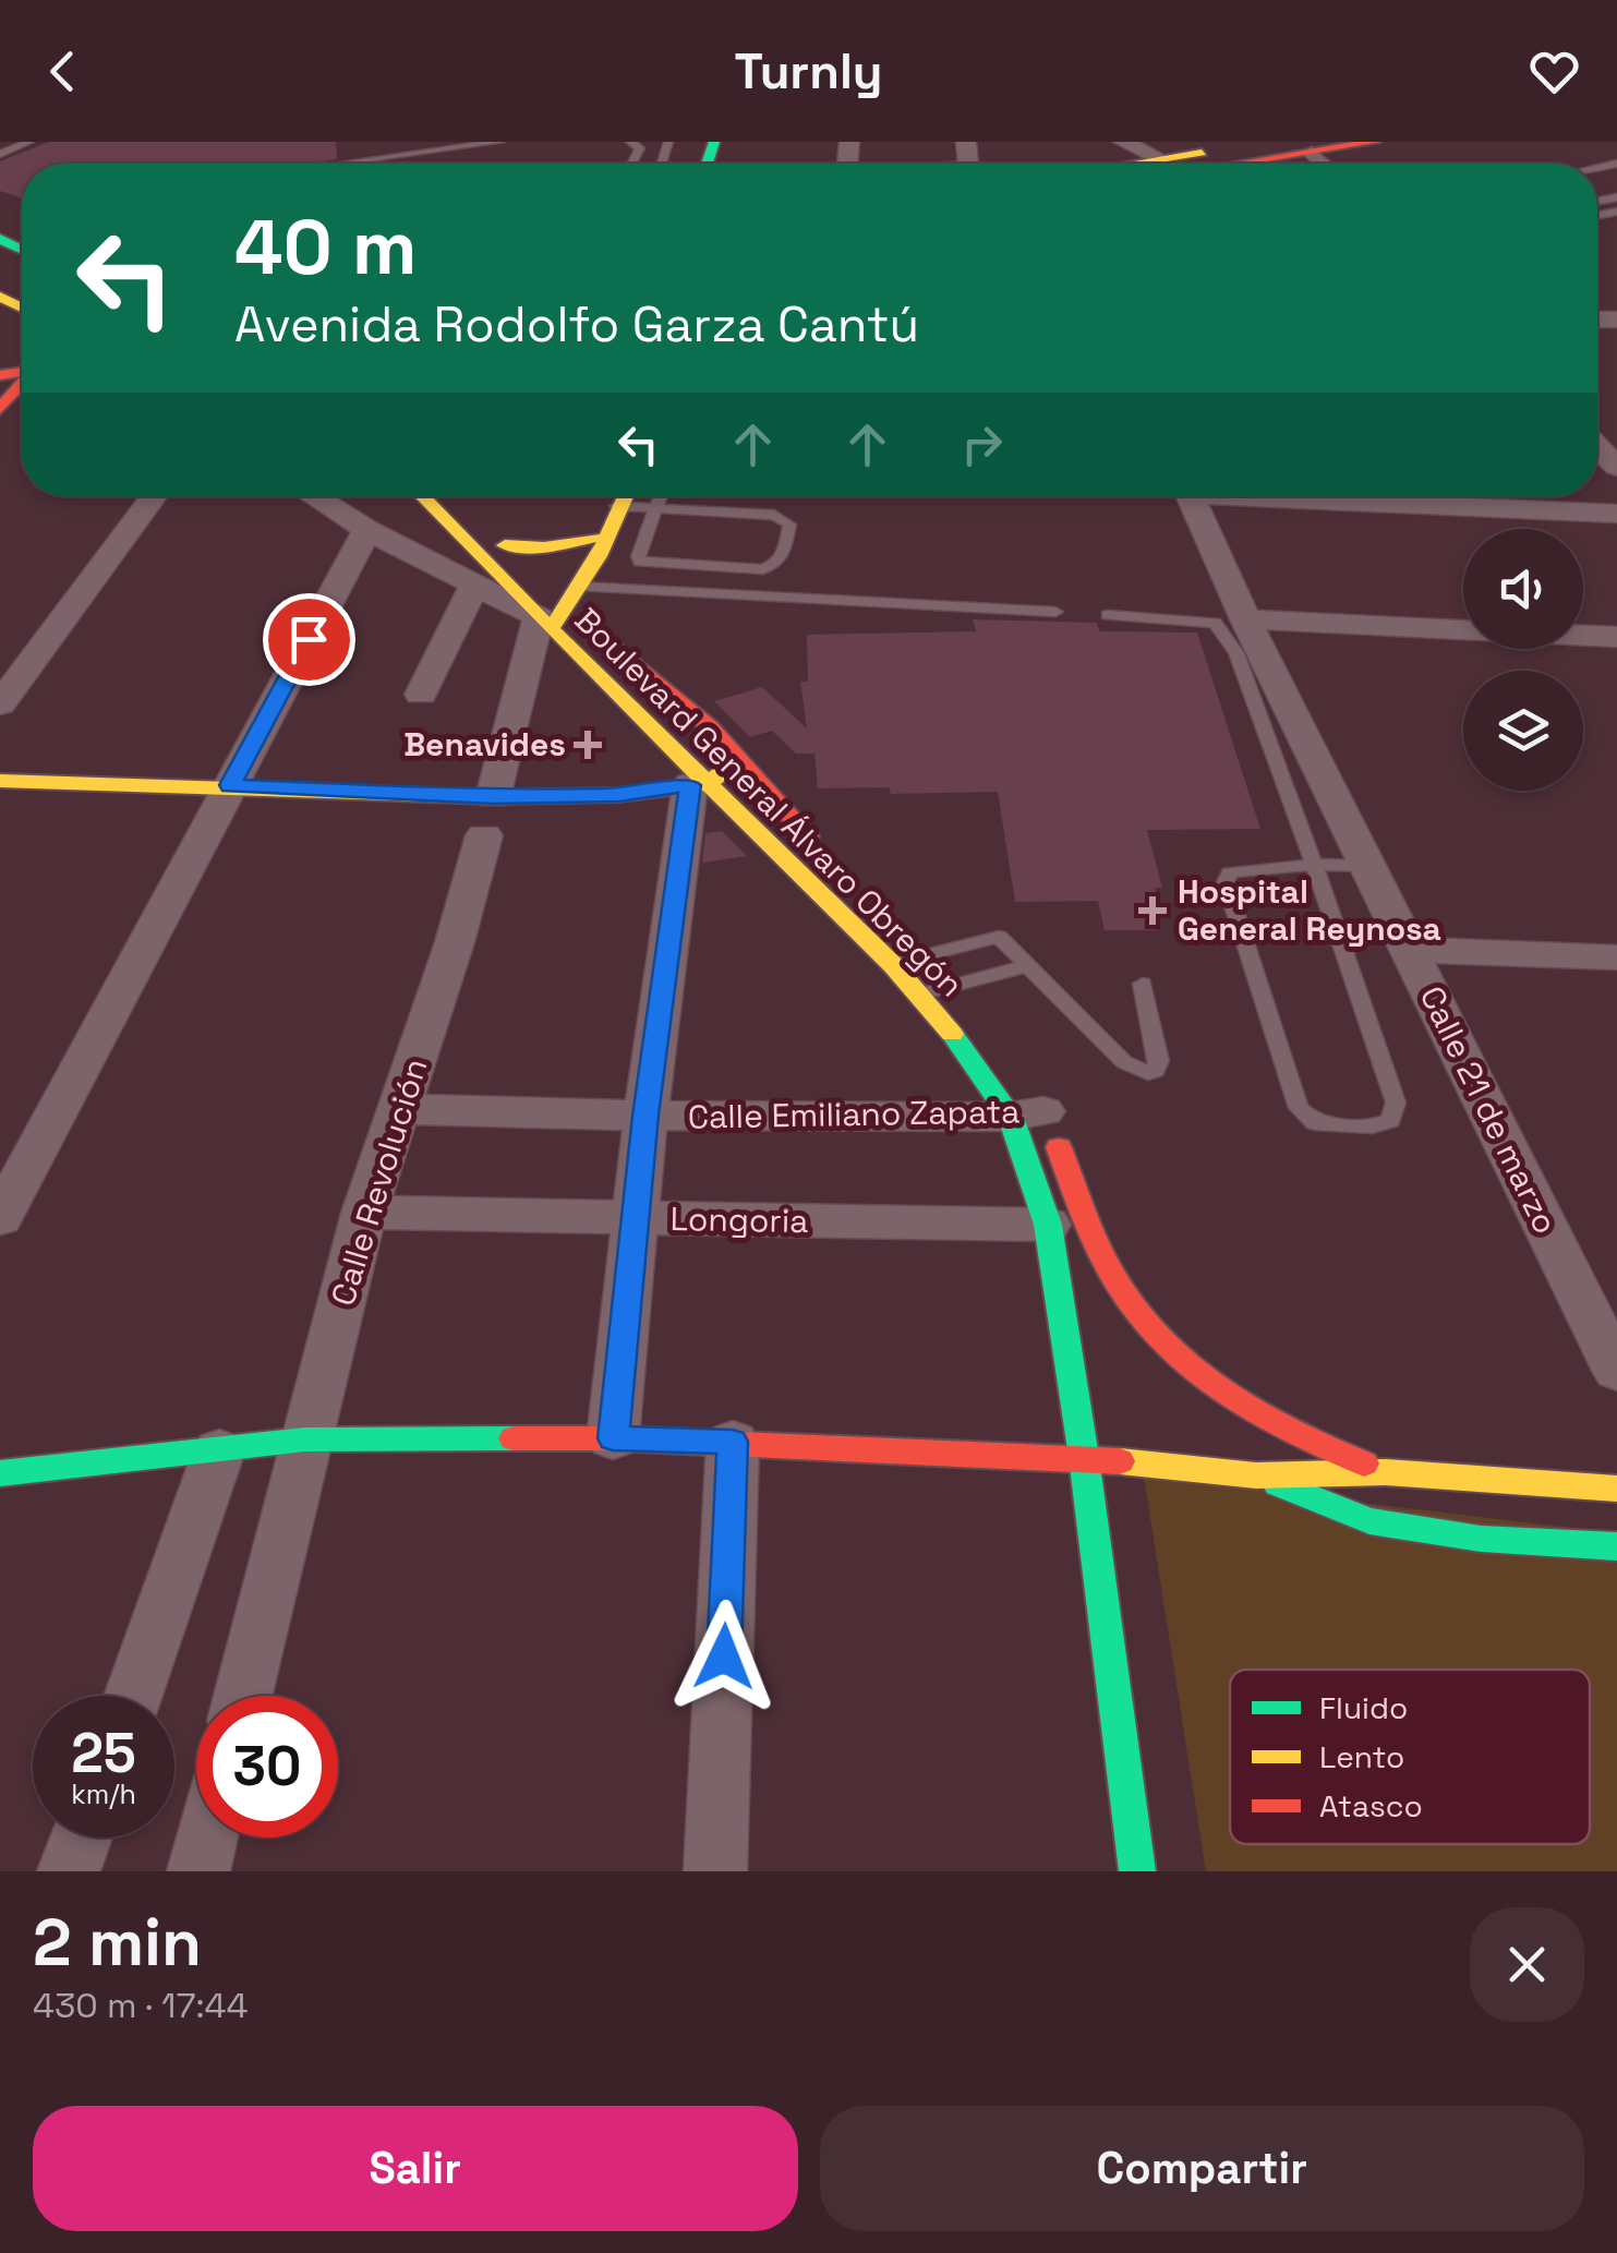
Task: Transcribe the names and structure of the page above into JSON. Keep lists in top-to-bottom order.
{
  "streets": {
    "main road": ["Boulevard General Álvaro Obregón"],
    "street": [
      "Calle 21 de marzo",
      "Calle Emiliano Zapata",
      "Calle Revolución",
      "Longoria"
    ]
  },
  "crossings": [
    ["Boulevard General Álvaro Obregón", "Calle Emiliano Zapata"],
    ["Boulevard General Álvaro Obregón", "Calle Revolución"],
    ["Boulevard General Álvaro Obregón", "Longoria"],
    ["Calle Emiliano Zapata", "Calle Revolución"],
    ["Calle Revolución", "Longoria"]
  ],
  "places": {
    "health": ["Benavides", "Hospital General Reynosa"]
  },
  "legend": ["Fluido", "Lento", "Atasco"],
  "page": {
    "header": "Turnly",
    "turn": ["40 m", "Avenida Rodolfo Garza Cantú"],
    "speed": "25 km/h",
    "limit": "30",
    "heading": ["2 min", "430 m · 17:44"],
    "buttons": ["Salir", "Compartir"]
  }
}
